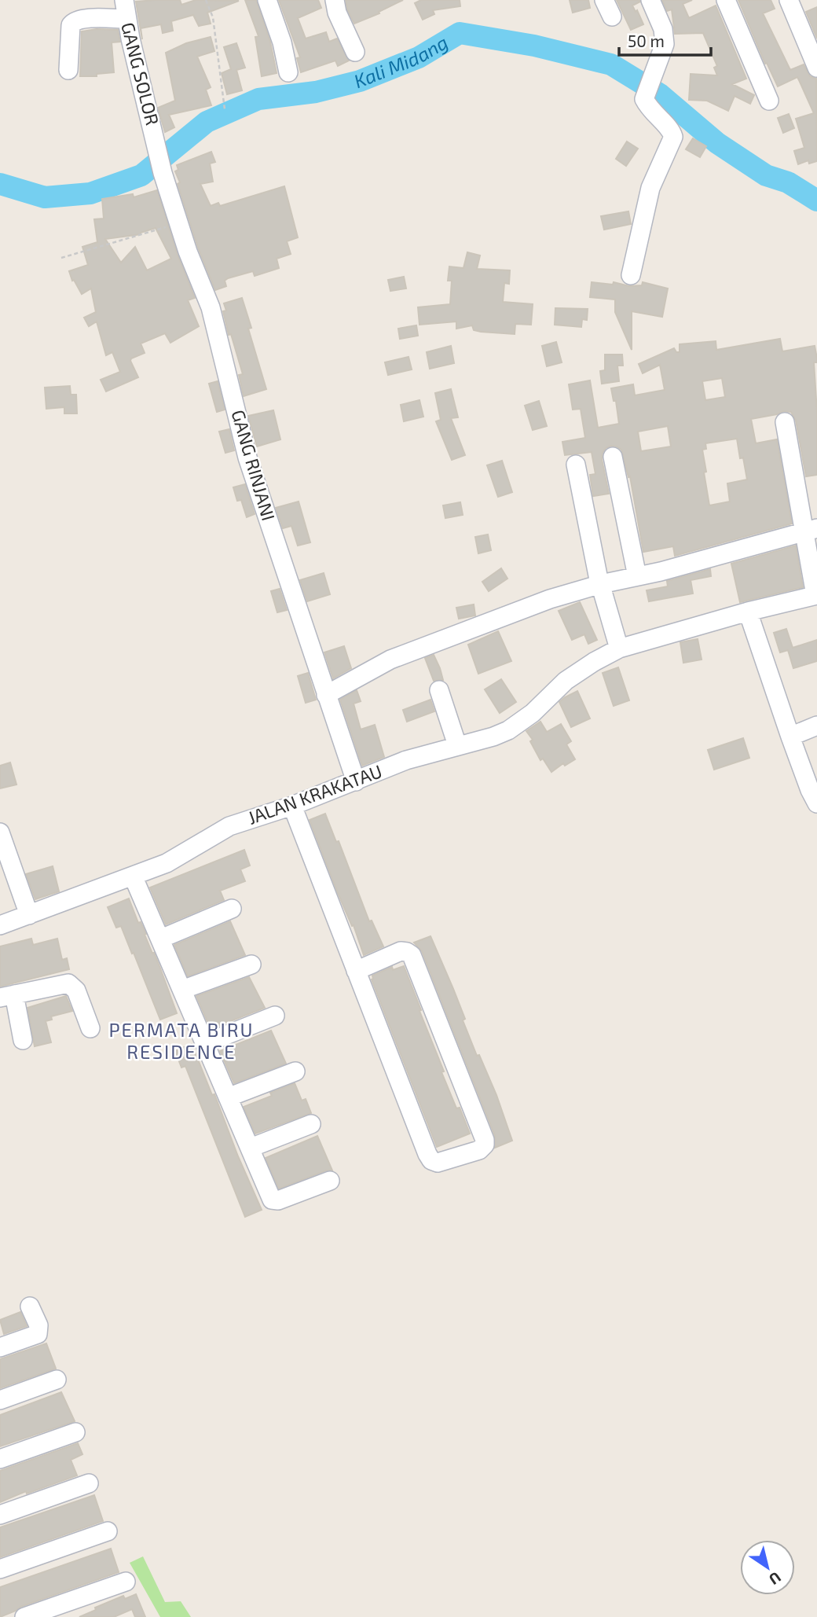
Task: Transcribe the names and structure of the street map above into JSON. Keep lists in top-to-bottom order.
{
  "streets": {
    "street": ["GANG SOLOR", "GANG RINJANI", "JALAN KRAKATAU"]
  },
  "crossings": [
    ["GANG SOLOR", "GANG RINJANI"],
    ["GANG RINJANI", "JALAN KRAKATAU"]
  ],
  "districts": ["PERMATA BIRU RESIDENCE"],
  "water": ["Kali Midang"],
  "scale_bar": "50 m",
  "north": "bottom right"
}
